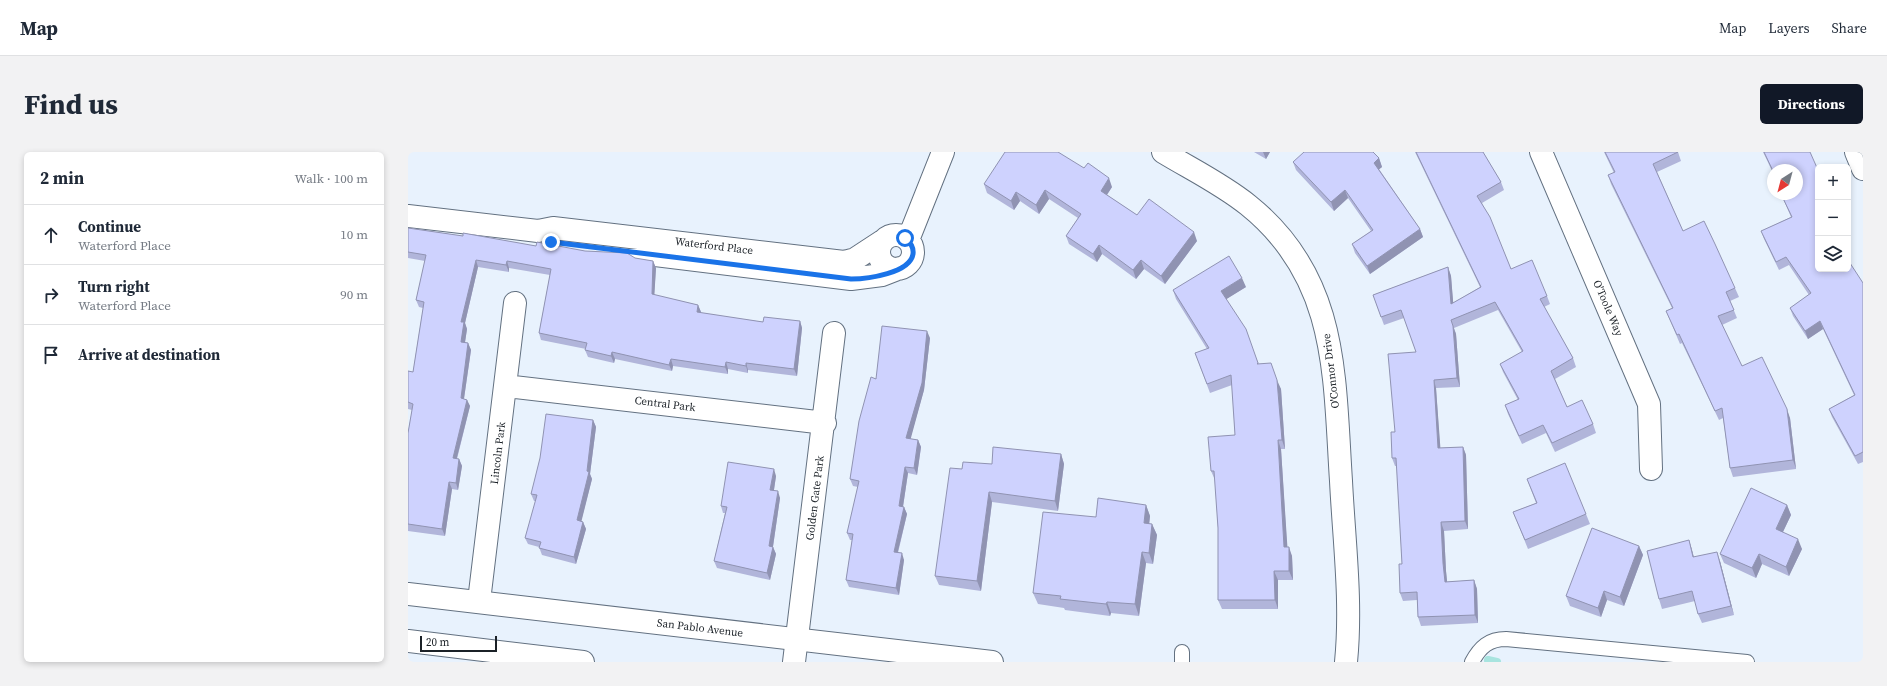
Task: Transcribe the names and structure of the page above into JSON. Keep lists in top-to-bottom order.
{
  "streets": {
    "street": [
      "Waterford Place",
      "O'Toole Way",
      "O'Connor Drive",
      "Central Park",
      "Lincoln Park",
      "Golden Gate Park",
      "San Pablo Avenue"
    ]
  },
  "crossings": [
    ["Central Park", "Lincoln Park"],
    ["Central Park", "Golden Gate Park"],
    ["Lincoln Park", "San Pablo Avenue"],
    ["Golden Gate Park", "San Pablo Avenue"]
  ],
  "scale_bar": "20 m",
  "north": "bottom left",
  "page": {
    "header": "Map",
    "nav": ["Map", "Layers", "Share"],
    "buttons": "Directions",
    "title": "Find us",
    "heading": ["2 min", "Walk · 100 m"],
    "map_buttons": ["+", "−"],
    "list": [
      ["Continue", "Waterford Place", "10 m"],
      ["Turn right", "Waterford Place", "90 m"],
      "Arrive at destination"
    ],
    "scale": "20 m"
  }
}
